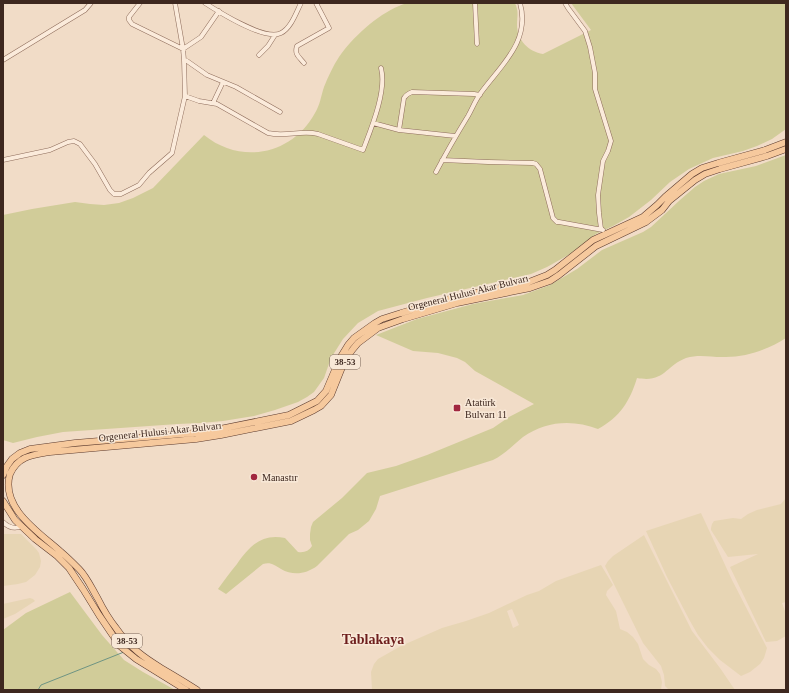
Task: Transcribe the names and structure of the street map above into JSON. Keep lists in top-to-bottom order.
{
  "streets": {
    "main road": ["Orgeneral Hulusi Akar Bulvarı", "38-53"]
  },
  "districts": ["Tablakaya"],
  "places": {
    "transit": ["Atatürk Bulvarı 11"],
    "other": ["Manastır"]
  }
}
